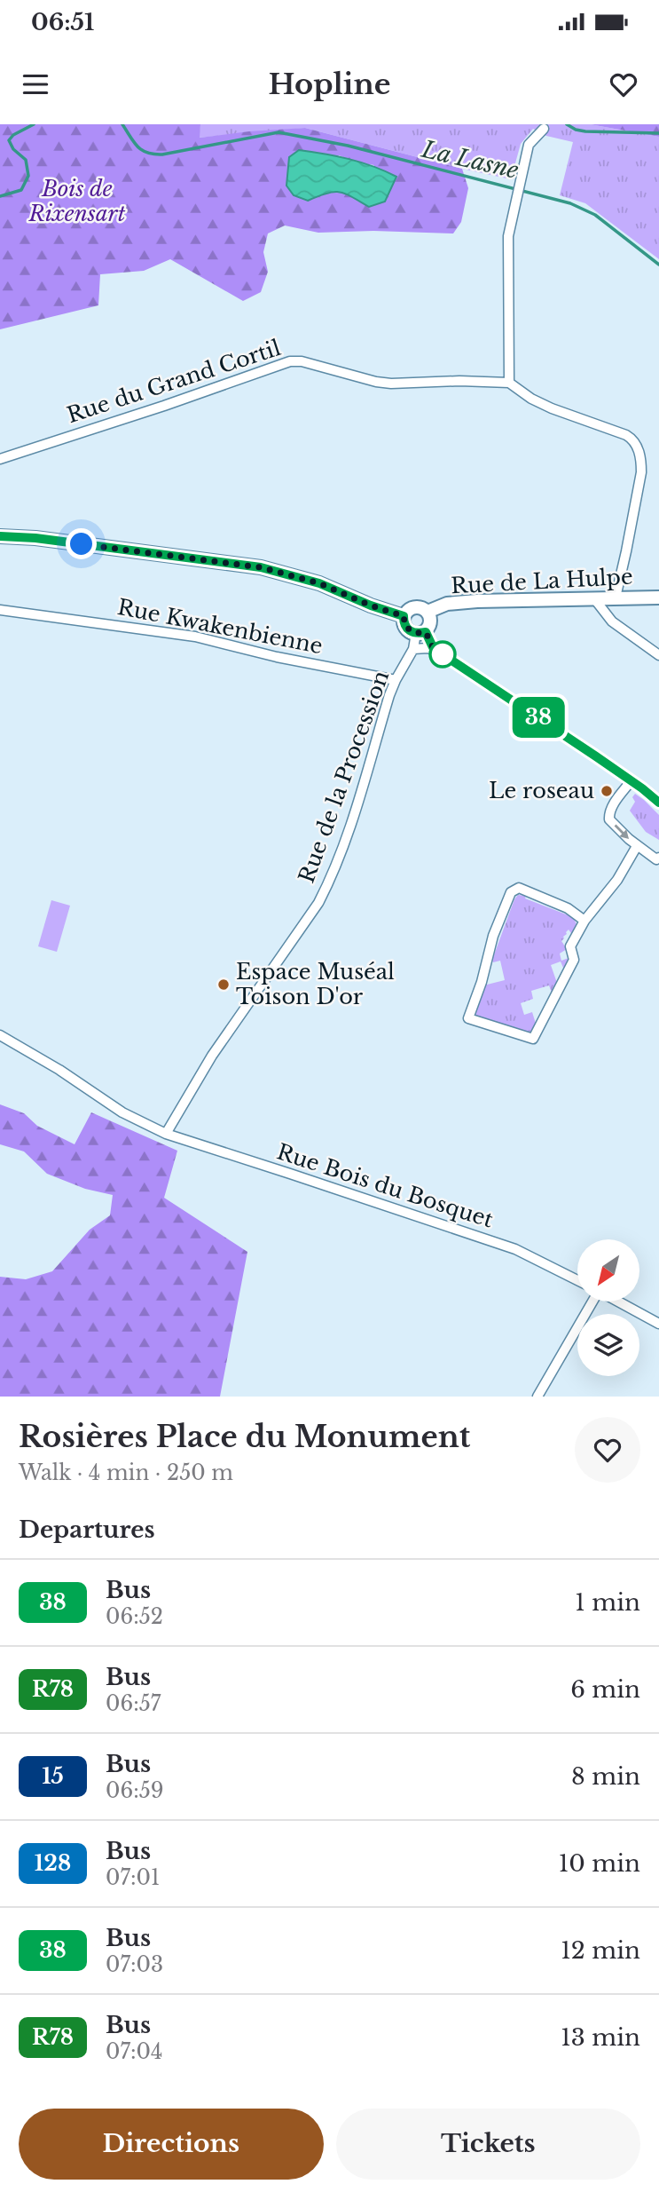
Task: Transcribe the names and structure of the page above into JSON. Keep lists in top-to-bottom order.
{
  "streets": {
    "street": [
      "Rue du Grand Cortil",
      "Rue de La Hulpe",
      "Rue Kwakenbienne",
      "Rue de la Procession",
      "Rue Bois du Bosquet"
    ]
  },
  "crossings": [
    ["Rue de La Hulpe", "Rue de la Procession"],
    ["Rue Kwakenbienne", "Rue de la Procession"],
    ["Rue de la Procession", "Rue Bois du Bosquet"]
  ],
  "water": ["La Lasne"],
  "parks": ["Bois de Rixensart"],
  "places": ["Le roseau", "Espace Muséal Toison D'or"],
  "lines": ["bus line 38"],
  "north": "bottom left",
  "page": {
    "status": "06:51",
    "header": "Hopline",
    "on_map": "38",
    "heading": [
      ["Rosières Place du Monument", "Walk · 4 min · 250 m"],
      "Departures"
    ],
    "list": [
      {
        "mark": "38",
        "name": "Bus",
        "note": "06:52",
        "value": "1 min"
      },
      {
        "mark": "R78",
        "name": "Bus",
        "note": "06:57",
        "value": "6 min"
      },
      {
        "mark": "15",
        "name": "Bus",
        "note": "06:59",
        "value": "8 min"
      },
      {
        "mark": "128",
        "name": "Bus",
        "note": "07:01",
        "value": "10 min"
      },
      {
        "mark": "38",
        "name": "Bus",
        "note": "07:03",
        "value": "12 min"
      },
      {
        "mark": "R78",
        "name": "Bus",
        "note": "07:04",
        "value": "13 min"
      }
    ],
    "buttons": ["Directions", "Tickets"]
  }
}
